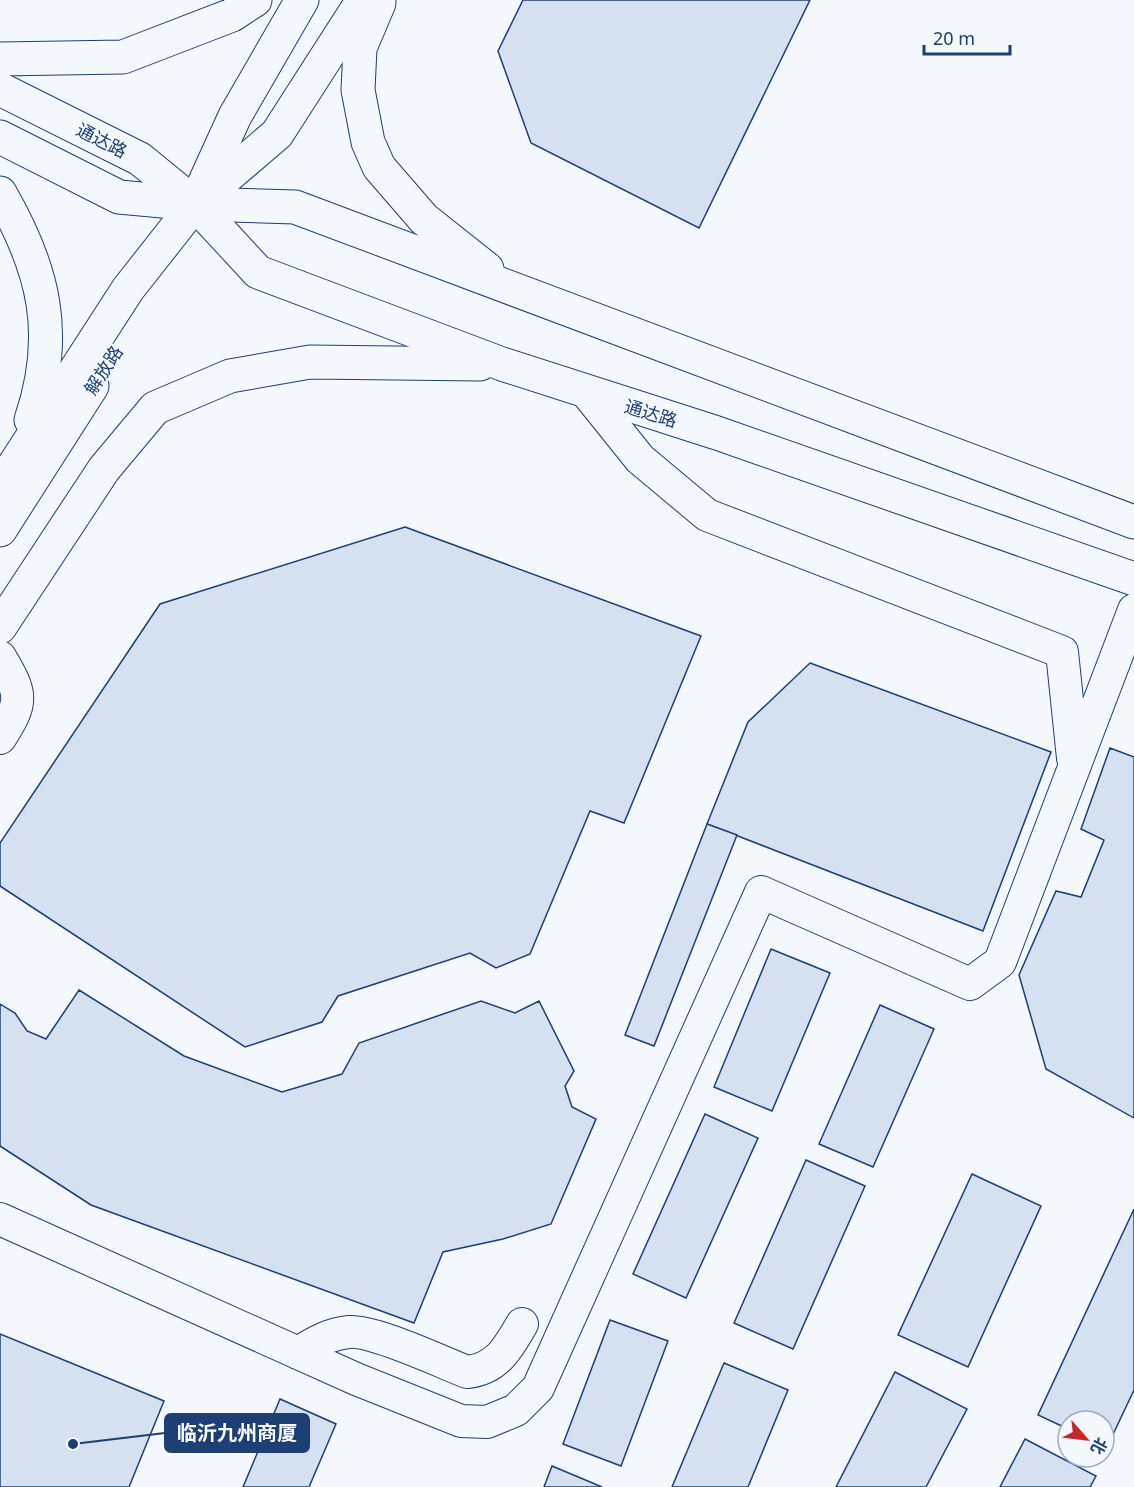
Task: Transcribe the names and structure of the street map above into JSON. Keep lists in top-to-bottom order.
{
  "streets": {
    "main road": ["通达路", "解放路"]
  },
  "crossings": [
    ["通达路", "解放路"]
  ],
  "places": ["临沂九州商厦"],
  "scale_bar": "20 m",
  "north": "bottom right"
}
